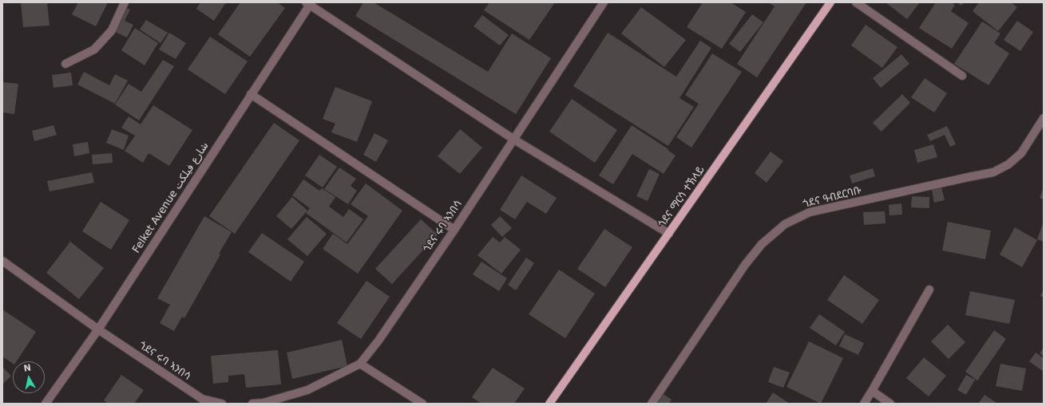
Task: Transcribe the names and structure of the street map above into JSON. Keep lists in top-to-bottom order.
{
  "streets": {
    "main road": ["ጎደና ማርሳ ተኽላይ"],
    "street": ["Felket Avenue شارع فيلكت", "ጎደና ዓብደርባቡ", "ጎደና ሩባ ኣንበሳ"]
  },
  "crossings": [
    ["Felket Avenue شارع فيلكت", "ጎደና ሩባ ኣንበሳ"]
  ],
  "north": "top"
}
